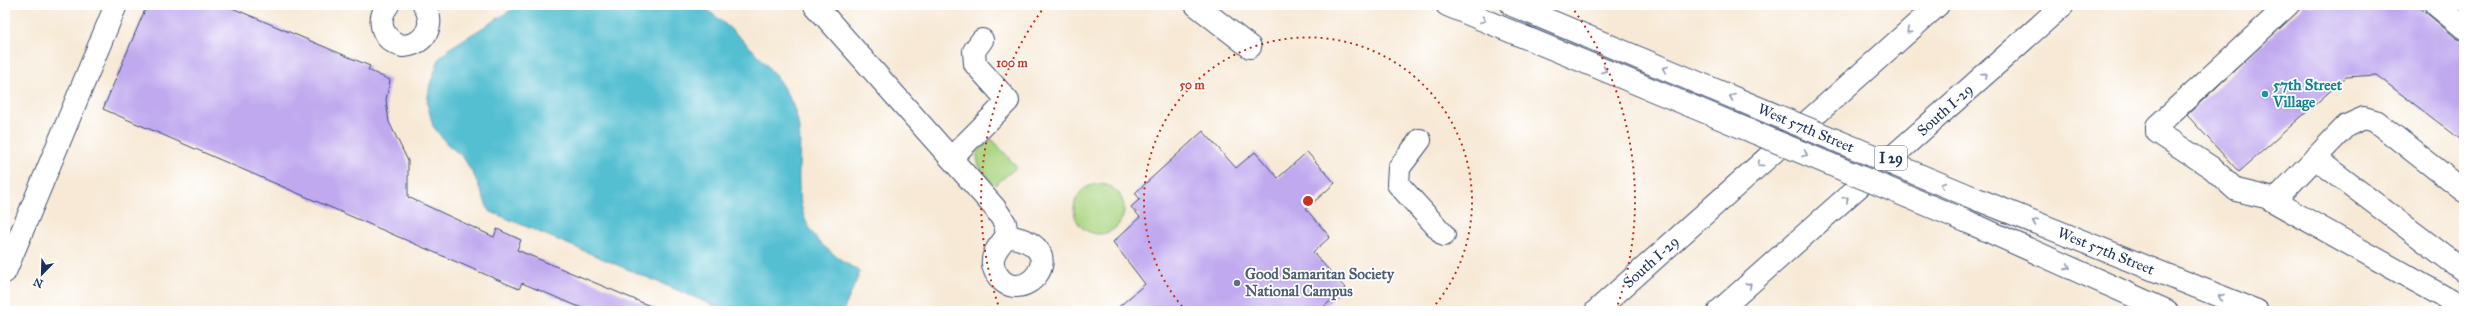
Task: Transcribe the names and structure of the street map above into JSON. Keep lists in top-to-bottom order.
{
  "streets": {
    "main road": ["South I-29", "West 57th Street", "I 29"]
  },
  "places": ["57th Street Village", "Good Samaritan Society National Campus"],
  "north": "bottom left",
  "rings": ["100 m", "50 m"]
}
